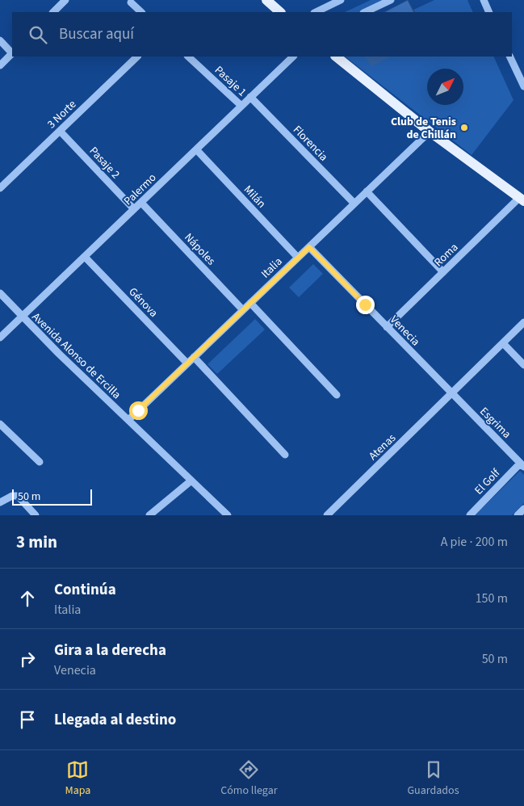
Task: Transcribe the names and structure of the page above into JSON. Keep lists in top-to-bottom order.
{
  "streets": {
    "street": [
      "Pasaje 1",
      "3 Norte",
      "Florencia",
      "Pasaje 2",
      "Palermo",
      "Milán",
      "Nápoles",
      "Roma",
      "Italia",
      "Génova",
      "Venecia",
      "Avenida Alonso de Ercilla",
      "Esgrima",
      "Atenas",
      "El Golf"
    ]
  },
  "crossings": [
    ["Pasaje 1", "Palermo"],
    ["3 Norte", "Pasaje 2"],
    ["Florencia", "Palermo"],
    ["Florencia", "Italia"],
    ["Pasaje 2", "Palermo"],
    ["Palermo", "Milán"],
    ["Palermo", "Nápoles"],
    ["Palermo", "Génova"],
    ["Palermo", "Avenida Alonso de Ercilla"],
    ["Milán", "Italia"],
    ["Nápoles", "Italia"],
    ["Roma", "Venecia"],
    ["Italia", "Génova"],
    ["Italia", "Venecia"],
    ["Italia", "Avenida Alonso de Ercilla"],
    ["Venecia", "Esgrima"],
    ["Venecia", "Atenas"],
    ["Esgrima", "Atenas"],
    ["Esgrima", "El Golf"]
  ],
  "places": ["Club de Tenis de Chillán"],
  "scale_bar": "50 m",
  "north": "top right",
  "page": {
    "search": "Buscar aquí",
    "scale": "50 m",
    "heading": ["3 min", "A pie · 200 m"],
    "list": [
      ["Continúa", "Italia", "150 m"],
      ["Gira a la derecha", "Venecia", "50 m"],
      "Llegada al destino"
    ],
    "nav": ["Mapa", "Cómo llegar", "Guardados"]
  }
}
